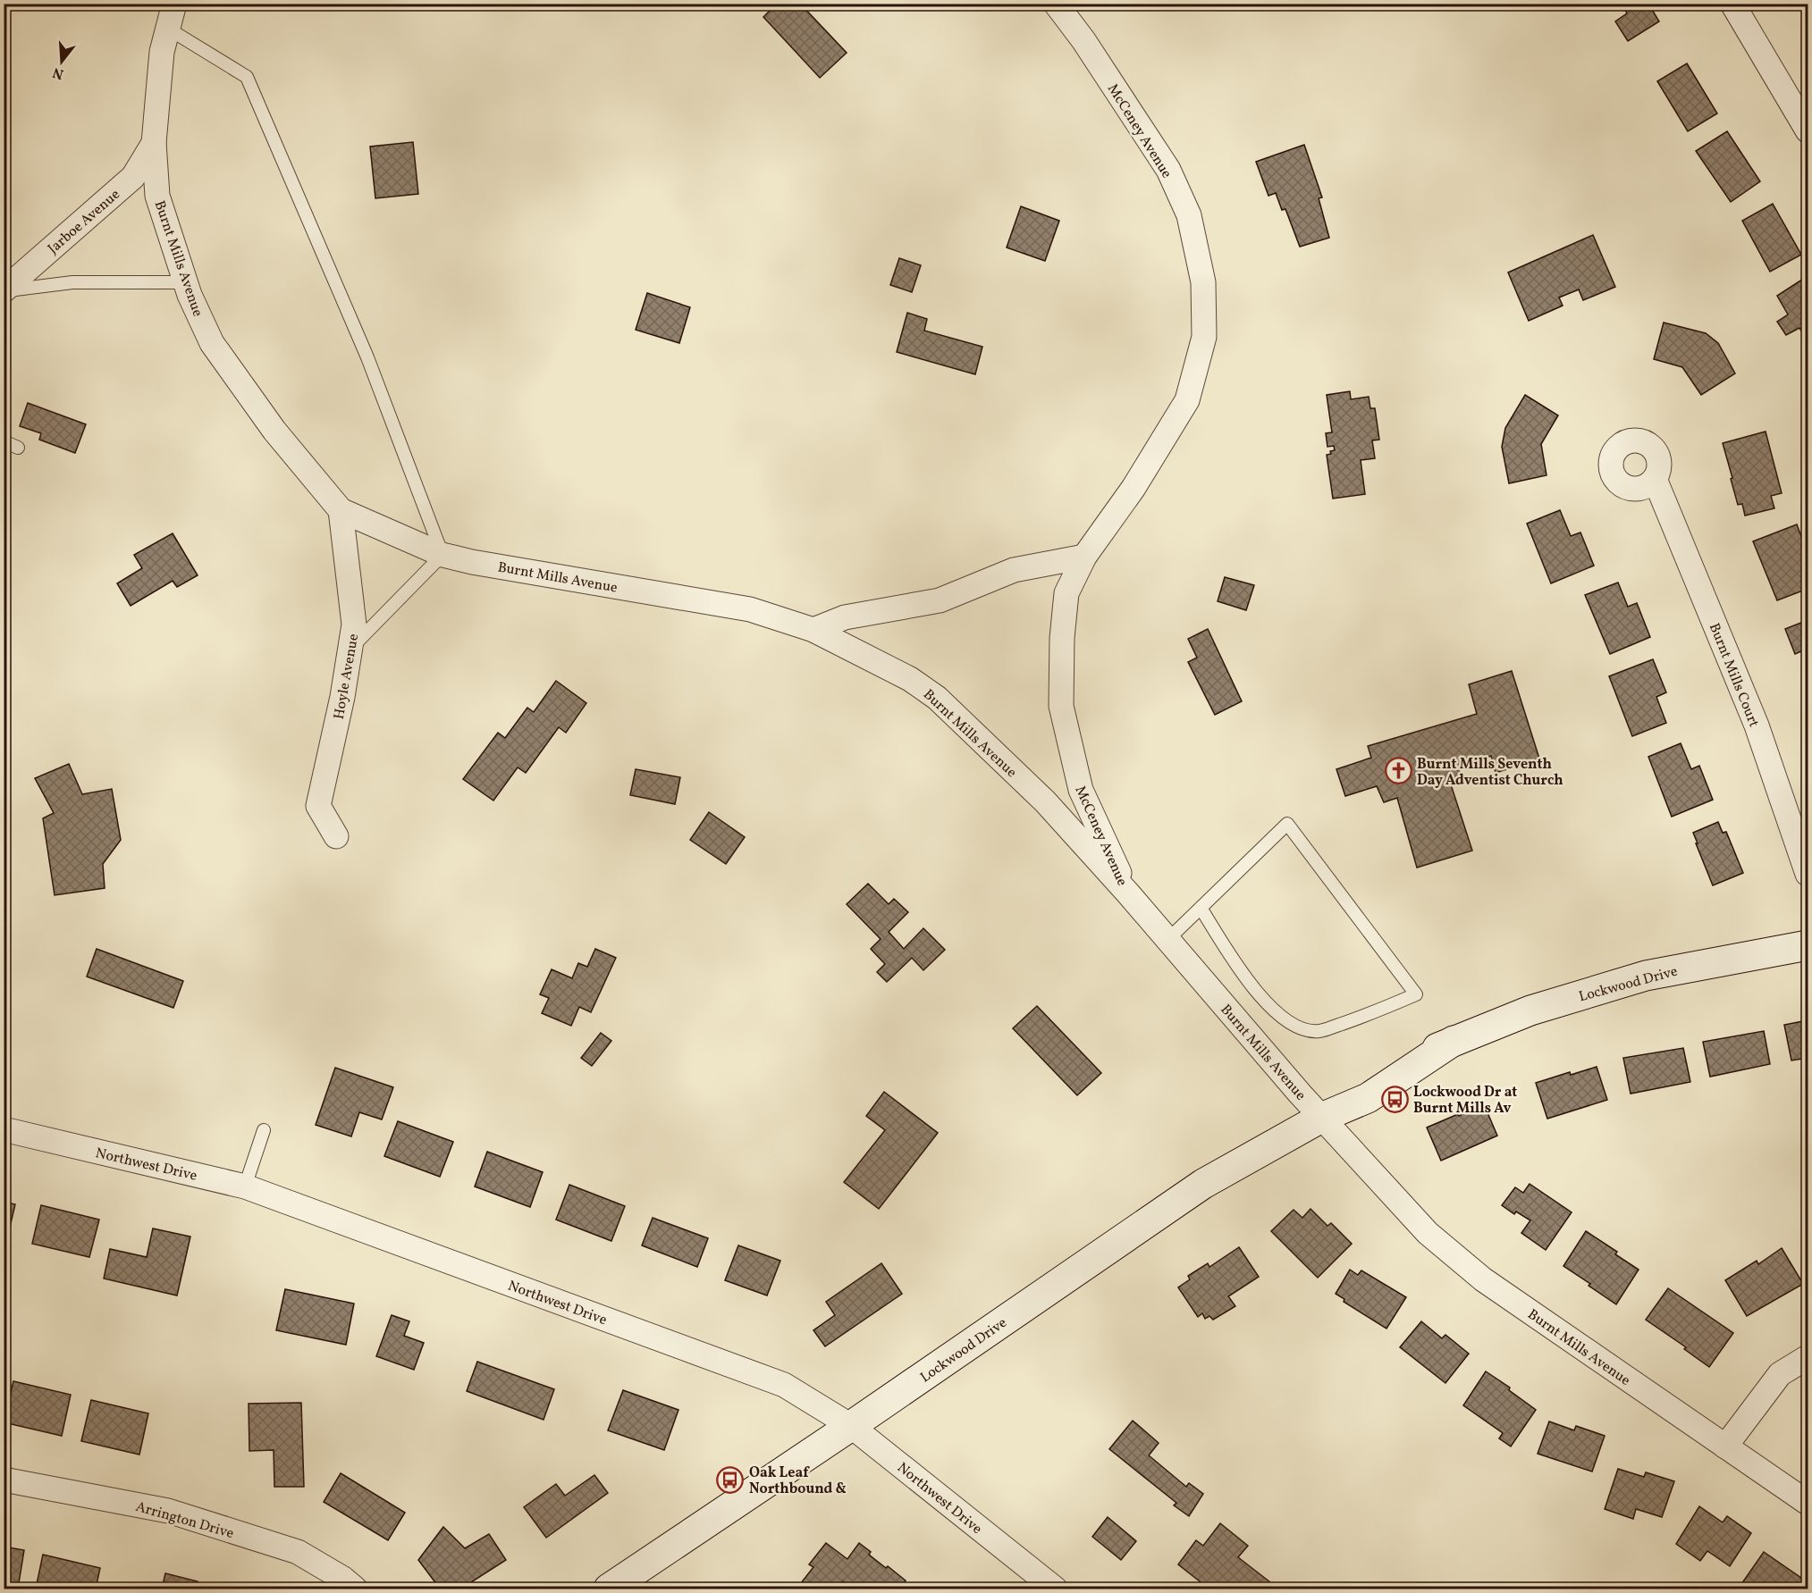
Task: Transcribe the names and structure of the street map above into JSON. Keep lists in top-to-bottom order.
{
  "streets": {
    "street": [
      "McCeney Avenue",
      "Jarboe Avenue",
      "Burnt Mills Avenue",
      "Burnt Mills Court",
      "Hoyle Avenue",
      "Lockwood Drive",
      "Northwest Drive",
      "Arrington Drive"
    ]
  },
  "crossings": [
    ["McCeney Avenue", "Burnt Mills Avenue"],
    ["Jarboe Avenue", "Burnt Mills Avenue"],
    ["Burnt Mills Avenue", "Hoyle Avenue"],
    ["Burnt Mills Avenue", "Lockwood Drive"],
    ["Lockwood Drive", "Northwest Drive"]
  ],
  "places": {
    "church": ["Burnt Mills Seventh Day Adventist Church"],
    "bus stop": ["Lockwood Dr at Burnt Mills Av", "Oak Leaf Northbound &"]
  },
  "north": "bottom"
}
